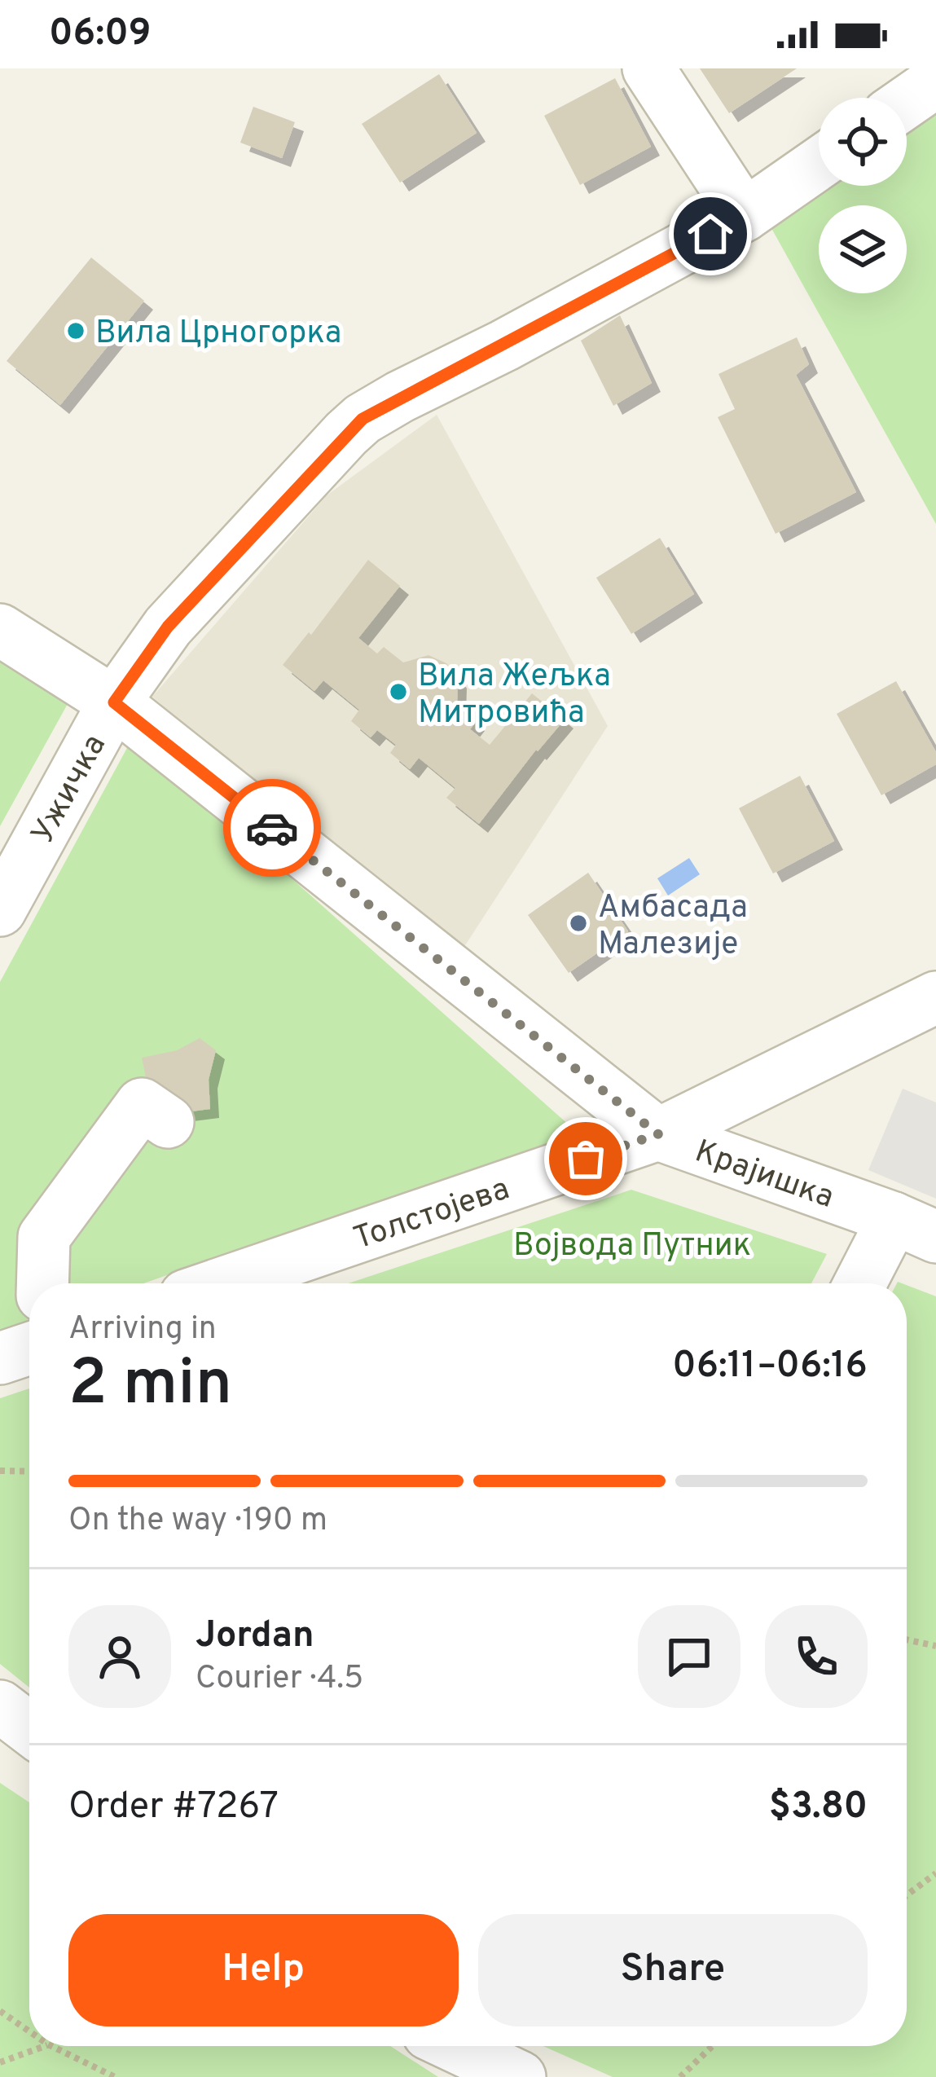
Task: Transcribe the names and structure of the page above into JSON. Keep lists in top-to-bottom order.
{
  "streets": {
    "street": ["Ужичка", "Крајишка", "Толстојева"]
  },
  "crossings": [
    ["Ужичка", "Крајишка"],
    ["Крајишка", "Толстојева"]
  ],
  "parks": ["Војвода Путник"],
  "places": ["Вила Црногорка", "Вила Жељка Митровића", "Амбасада Малезије"],
  "page": {
    "status": "06:09",
    "heading": ["2 min", "Arriving in", "06:11–06:16"],
    "panel": [
      "Jordan",
      "Courier · 4.5",
      "Order #7267",
      "$3.80"
    ],
    "bar": "On the way · 190 m",
    "buttons": ["Help", "Share"]
  }
}
